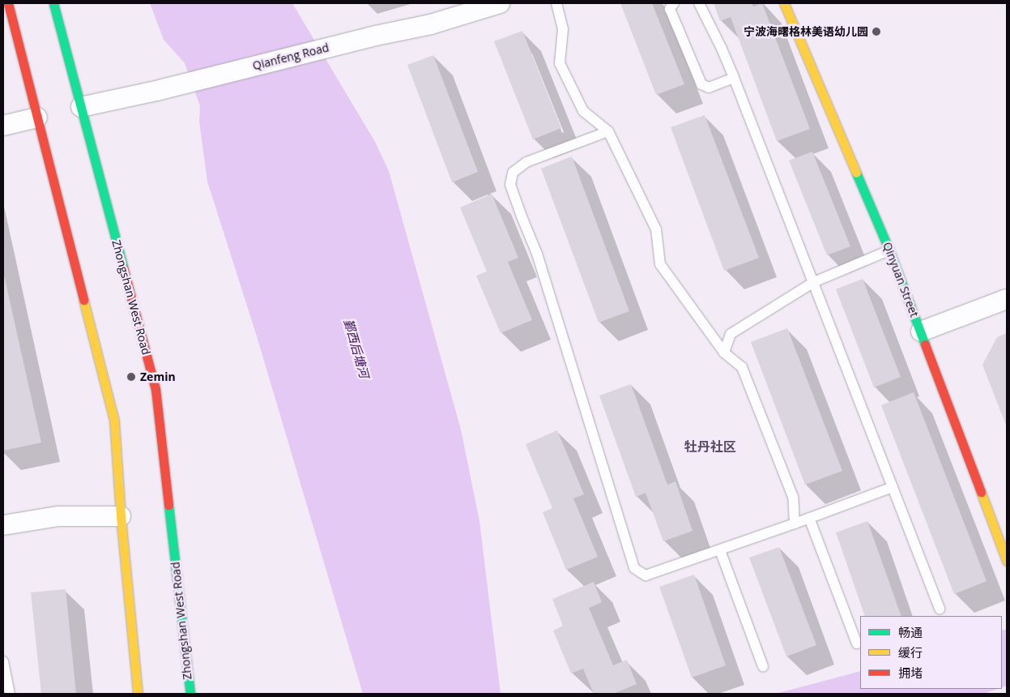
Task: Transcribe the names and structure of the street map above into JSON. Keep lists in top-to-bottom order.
{
  "streets": {
    "main road": ["Qinyuan Street", "Zhongshan West Road"],
    "street": ["Qianfeng Road"]
  },
  "crossings": [
    ["Qianfeng Road", "Zhongshan West Road"]
  ],
  "districts": ["牡丹社区"],
  "water": ["鄞西后塘河"],
  "places": ["宁波海曙格林美语幼儿园", "Zemin"],
  "legend": ["畅通", "缓行", "拥堵"]
}
